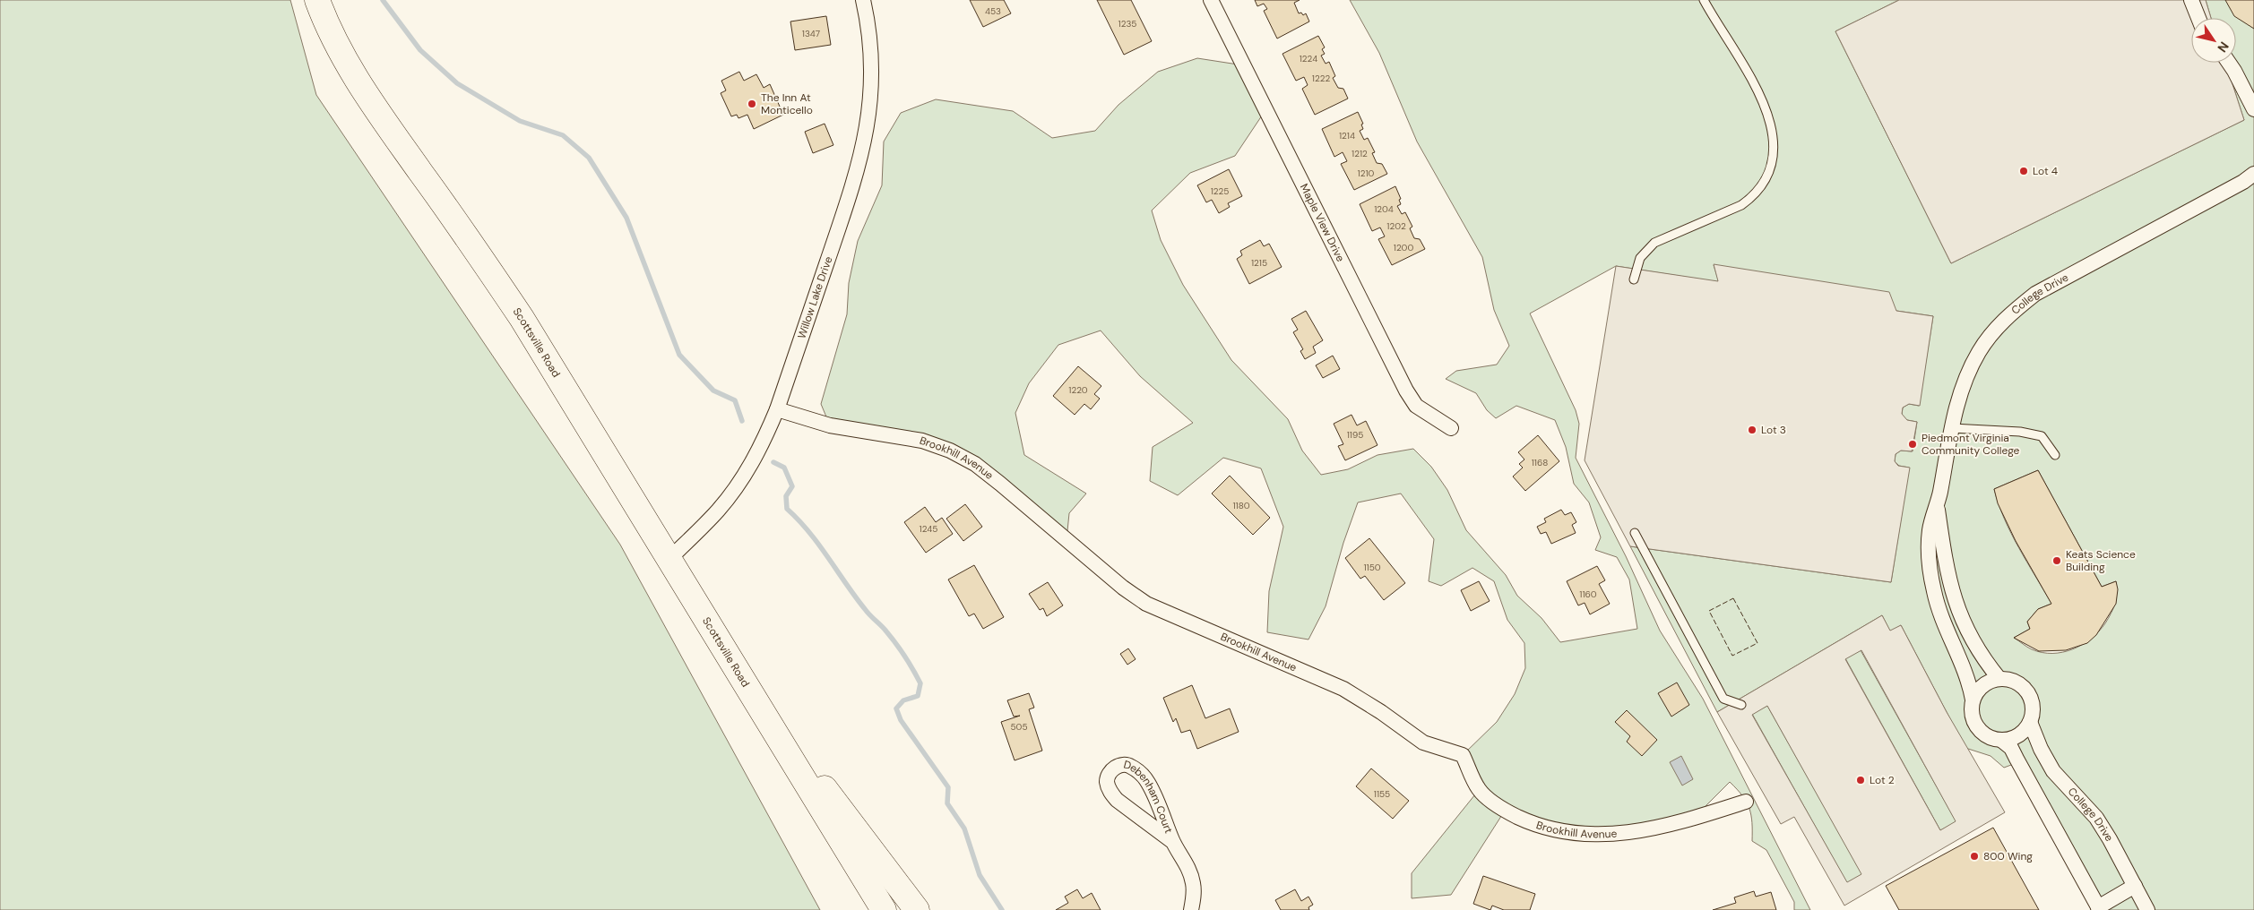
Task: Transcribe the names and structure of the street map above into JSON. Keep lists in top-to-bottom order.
{
  "streets": {
    "highway": ["Scottsville Road"],
    "street": [
      "Maple View Drive",
      "College Drive",
      "Willow Lake Drive",
      "Brookhill Avenue",
      "Debenham Court"
    ]
  },
  "crossings": [
    ["Willow Lake Drive", "Scottsville Road"],
    ["Willow Lake Drive", "Brookhill Avenue"]
  ],
  "places": [
    "The Inn At Monticello",
    "Lot 4",
    "Lot 3",
    "Piedmont Virginia Community College",
    "Keats Science Building",
    "Lot 2",
    "800 Wing"
  ],
  "house_numbers": [
    "453",
    "1235",
    "1347",
    "1224",
    "1222",
    "1214",
    "1212",
    "1210",
    "1225",
    "1204",
    "1202",
    "1200",
    "1215",
    "1220",
    "1195",
    "1168",
    "1180",
    "1245",
    "1150",
    "1160",
    "505",
    "1155"
  ],
  "north": "bottom right"
}
